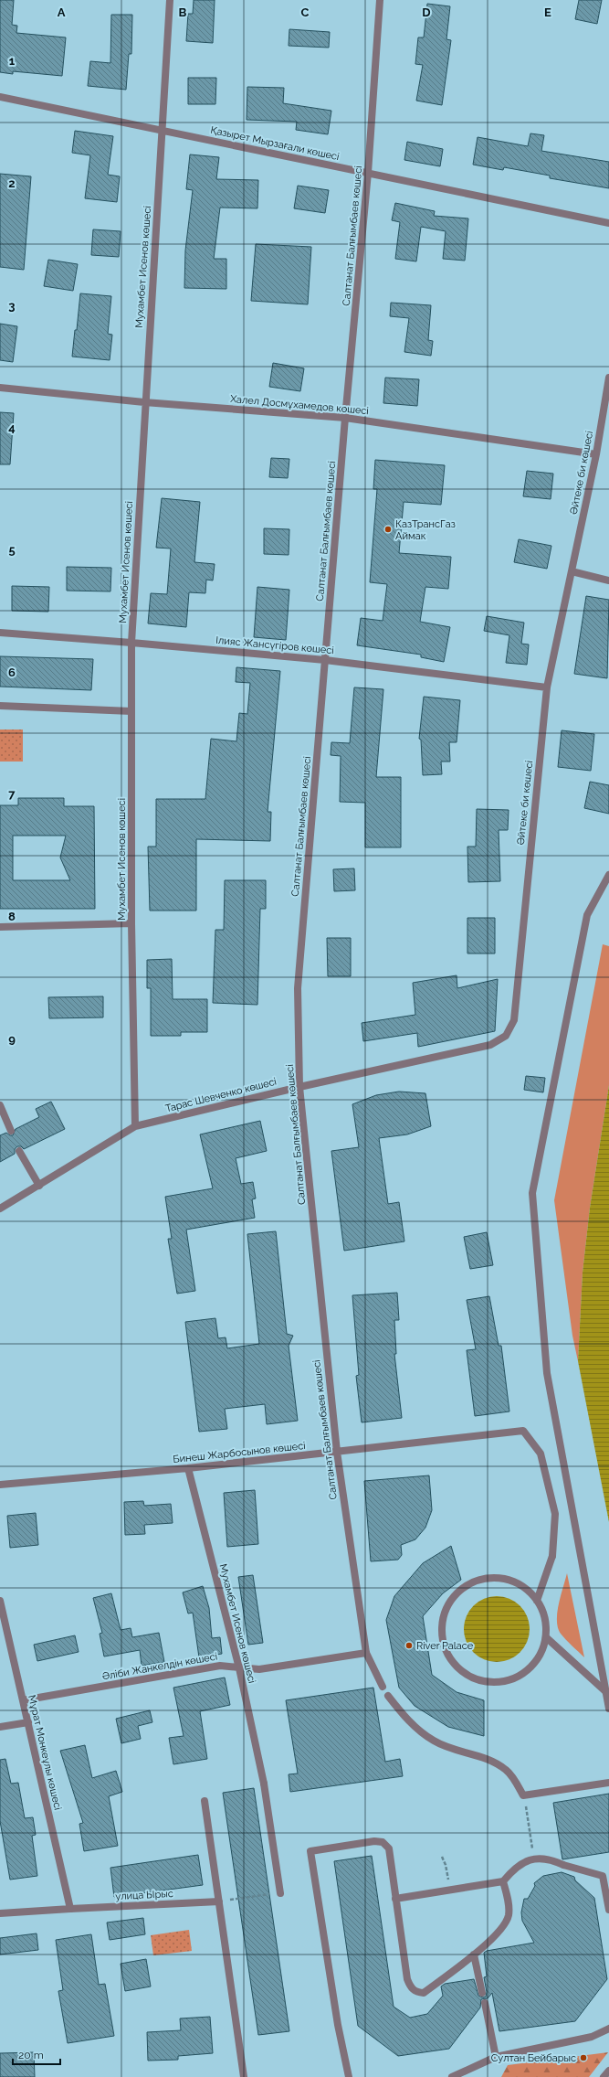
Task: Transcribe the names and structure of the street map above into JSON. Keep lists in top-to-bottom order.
{
  "streets": {
    "street": [
      "Қазырет Мырзағали көшесі",
      "Салтанат Балғымбаев көшесі",
      "Мухамбет Исенов көшесі",
      "Халел Досмұхамедов көшесі",
      "Әйтеке би көшесі",
      "Ілияс Жансүгіров көшесі",
      "Тарас Шевченко көшесі",
      "Бинеш Жарбосынов көшесі",
      "Әліби Жанкелдін көшесі",
      "Мұрат Монкеұлы көшесі",
      "улица Ырыс"
    ]
  },
  "crossings": [
    ["Қазырет Мырзағали көшесі", "Салтанат Балғымбаев көшесі"],
    ["Қазырет Мырзағали көшесі", "Мухамбет Исенов көшесі"],
    ["Салтанат Балғымбаев көшесі", "Халел Досмұхамедов көшесі"],
    ["Салтанат Балғымбаев көшесі", "Ілияс Жансүгіров көшесі"],
    ["Салтанат Балғымбаев көшесі", "Тарас Шевченко көшесі"],
    ["Салтанат Балғымбаев көшесі", "Бинеш Жарбосынов көшесі"],
    ["Салтанат Балғымбаев көшесі", "Әліби Жанкелдін көшесі"],
    ["Мухамбет Исенов көшесі", "Халел Досмұхамедов көшесі"],
    ["Мухамбет Исенов көшесі", "Ілияс Жансүгіров көшесі"],
    ["Мухамбет Исенов көшесі", "Тарас Шевченко көшесі"],
    ["Мухамбет Исенов көшесі", "Бинеш Жарбосынов көшесі"],
    ["Мухамбет Исенов көшесі", "Әліби Жанкелдін көшесі"],
    ["Халел Досмұхамедов көшесі", "Әйтеке би көшесі"],
    ["Әйтеке би көшесі", "Ілияс Жансүгіров көшесі"],
    ["Әйтеке би көшесі", "Тарас Шевченко көшесі"],
    ["Әліби Жанкелдін көшесі", "Мұрат Монкеұлы көшесі"],
    ["Мұрат Монкеұлы көшесі", "улица Ырыс"]
  ],
  "places": ["КазТрансГаз Аймак", "River Palace", "Султан Бейбарыс"],
  "scale_bar": "20 m",
  "grid": {
    "columns": [
      "A",
      "B",
      "C",
      "D",
      "E"
    ],
    "rows": [
      "1",
      "2",
      "3",
      "4",
      "5",
      "6",
      "7",
      "8",
      "9"
    ]
  }
}
